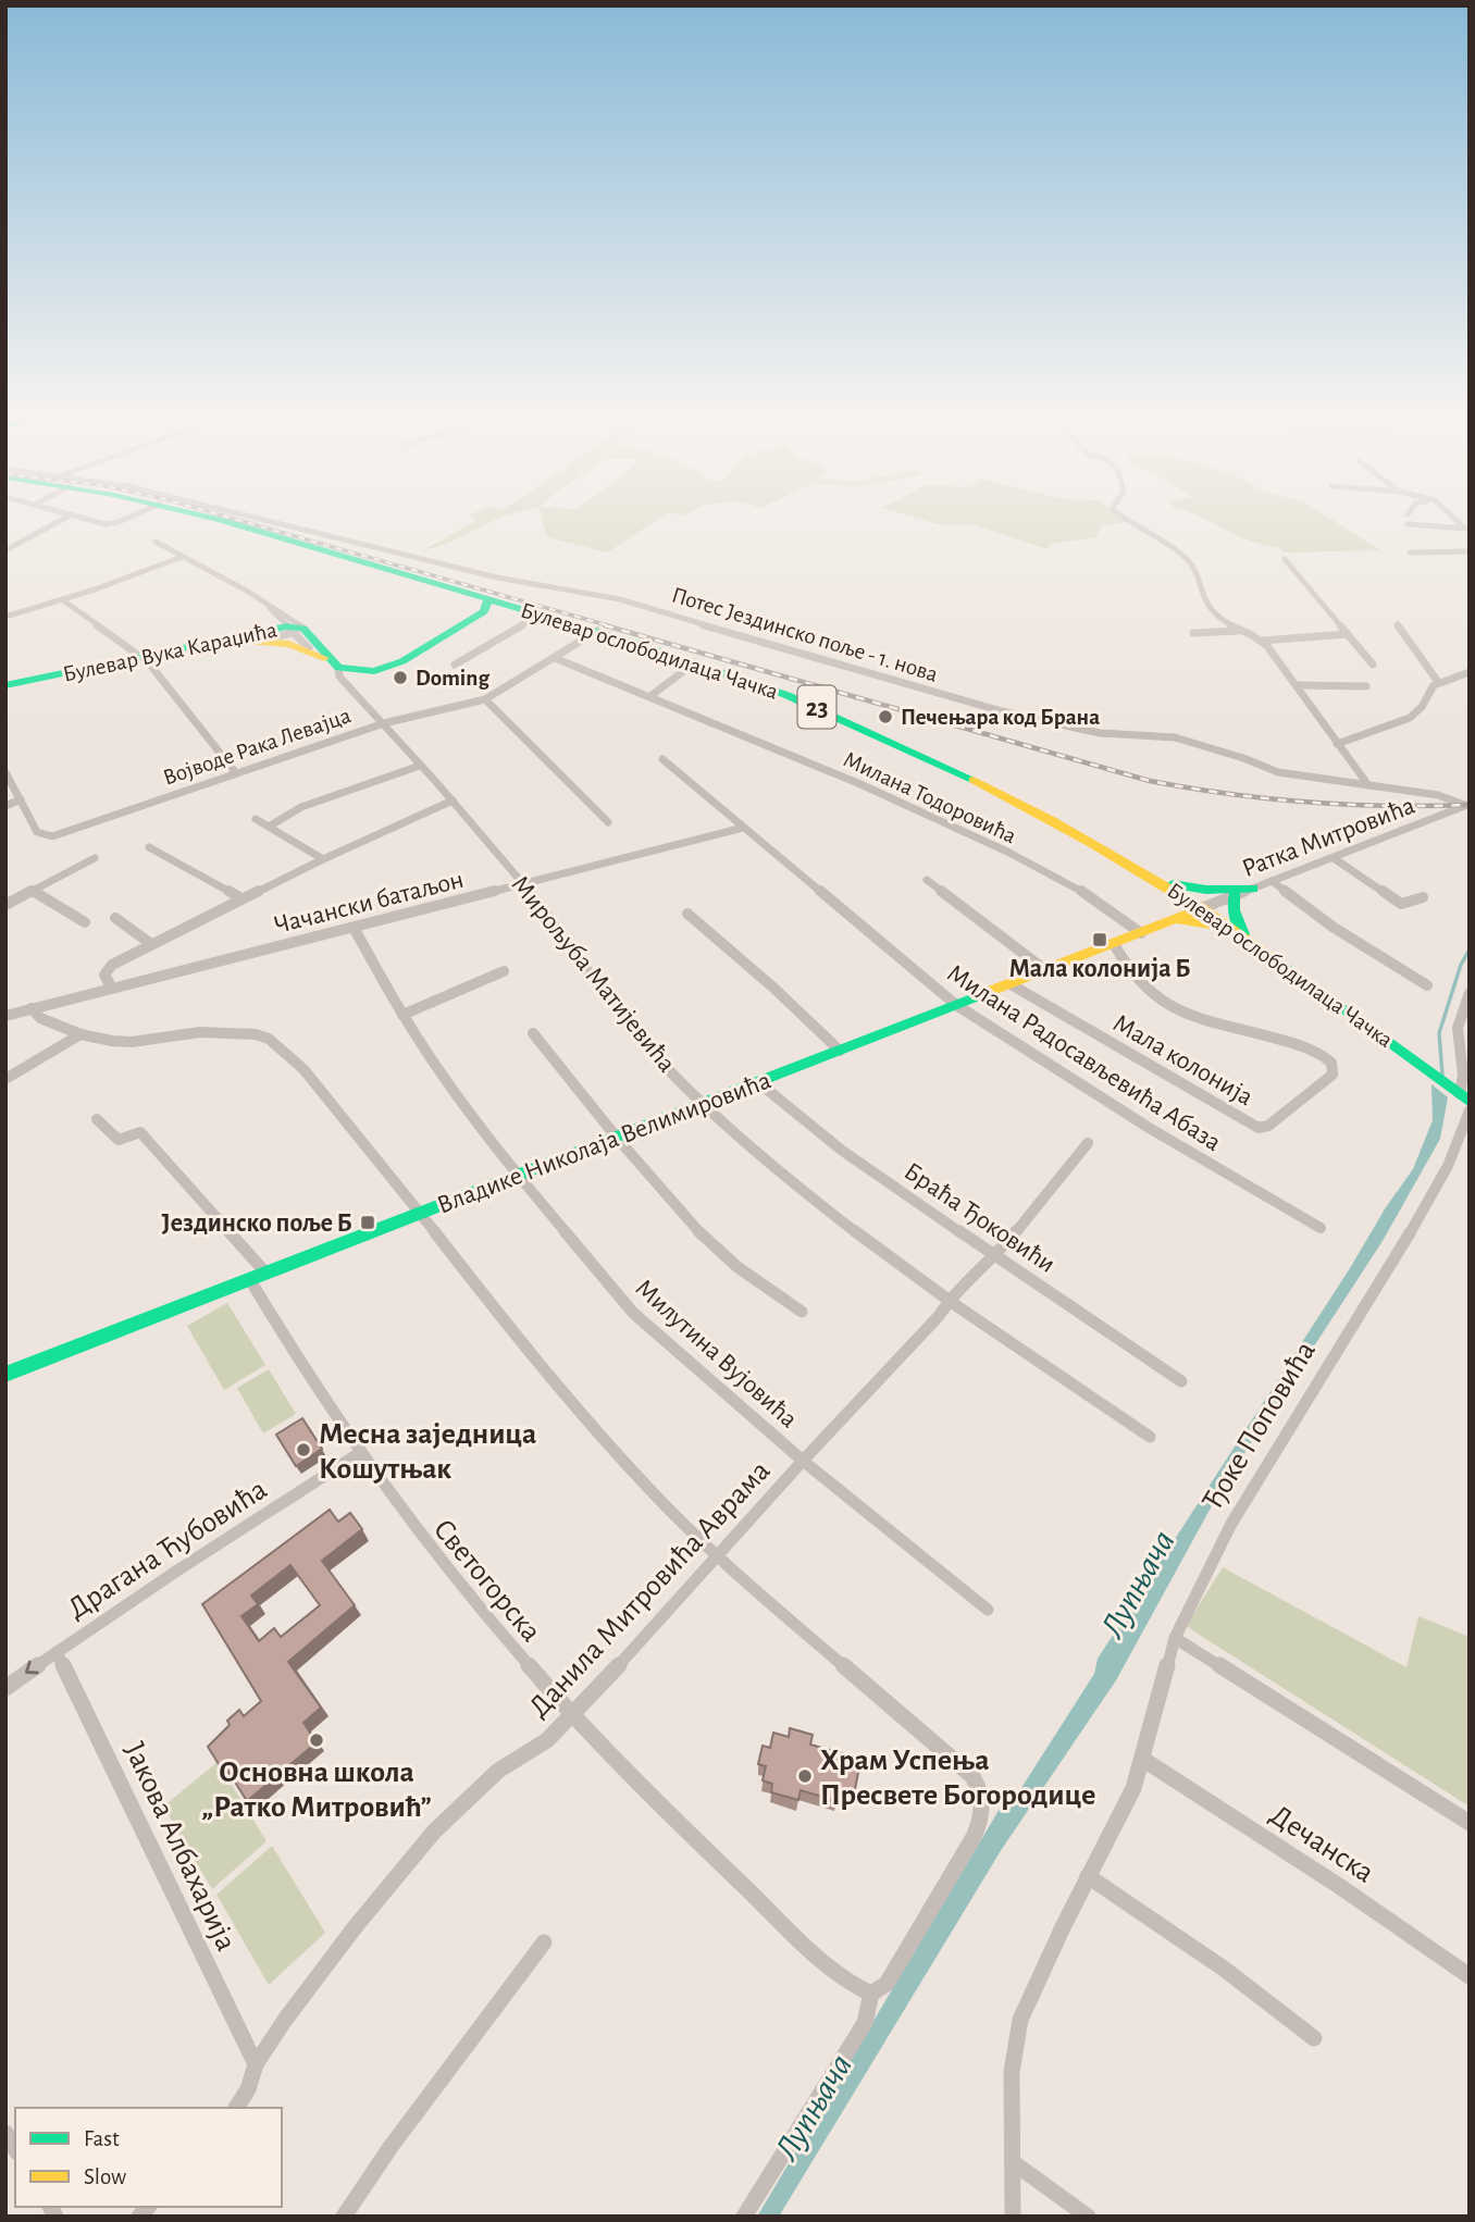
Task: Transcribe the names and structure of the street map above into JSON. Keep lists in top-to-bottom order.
{
  "streets": {
    "main road": [
      "Булевар ослободилаца Чачка",
      "Булевар Вука Караџића",
      "23",
      "Мирољуба Матијевића",
      "Владике Николаја Велимировића"
    ],
    "street": [
      "Потес Јездинско поље - 1. нова",
      "Војводе Рака Левајца",
      "Милана Тодоровића",
      "Ратка Митровића",
      "Чачански батаљон",
      "Милана Радосављевића Абаза",
      "Мала колонија",
      "Браћа Ђоковићи",
      "Милутина Вујовића",
      "Ђоке Поповића",
      "Драгана Ћубовића",
      "Светогорска",
      "Данила Митровића Аврама",
      "Дечанска",
      "Јакова Албахарија"
    ]
  },
  "crossings": [
    ["Потес Јездинско поље - 1. нова", "Ратка Митровића"],
    ["Булевар ослободилаца Чачка", "Војводе Рака Левајца"],
    ["Булевар ослободилаца Чачка", "Ратка Митровића"],
    ["Булевар ослободилаца Чачка", "Владике Николаја Велимировића"],
    ["Булевар Вука Караџића", "Мирољуба Матијевића"],
    ["Војводе Рака Левајца", "Милана Тодоровића"],
    ["Војводе Рака Левајца", "Мирољуба Матијевића"],
    ["Милана Тодоровића", "Владике Николаја Велимировића"],
    ["Ратка Митровића", "Владике Николаја Велимировића"],
    ["Чачански батаљон", "Мирољуба Матијевића"],
    ["Чачански батаљон", "Милана Радосављевића Абаза"],
    ["Чачански батаљон", "Милутина Вујовића"],
    ["Мирољуба Матијевића", "Владике Николаја Велимировића"],
    ["Мирољуба Матијевића", "Данила Митровића Аврама"],
    ["Милана Радосављевића Абаза", "Владике Николаја Велимировића"],
    ["Мала колонија", "Владике Николаја Велимировића"],
    ["Владике Николаја Велимировића", "Браћа Ђоковићи"],
    ["Владике Николаја Велимировића", "Милутина Вујовића"],
    ["Владике Николаја Велимировића", "Светогорска"],
    ["Браћа Ђоковићи", "Данила Митровића Аврама"],
    ["Милутина Вујовића", "Данила Митровића Аврама"],
    ["Ђоке Поповића", "Дечанска"],
    ["Драгана Ћубовића", "Светогорска"],
    ["Драгана Ћубовића", "Јакова Албахарија"],
    ["Светогорска", "Данила Митровића Аврама"],
    ["Данила Митровића Аврама", "Јакова Албахарија"]
  ],
  "water": ["Лупњача"],
  "places": {
    "other": [
      "Doming",
      "Печењара код Брана",
      "Месна заједница Кошутњак",
      "Основна школа „Ратко Митровић”",
      "Храм Успења Пресвете Богородице"
    ],
    "transit": ["Мала колонија Б", "Јездинско поље Б"]
  },
  "legend": ["Fast", "Slow"]
}
